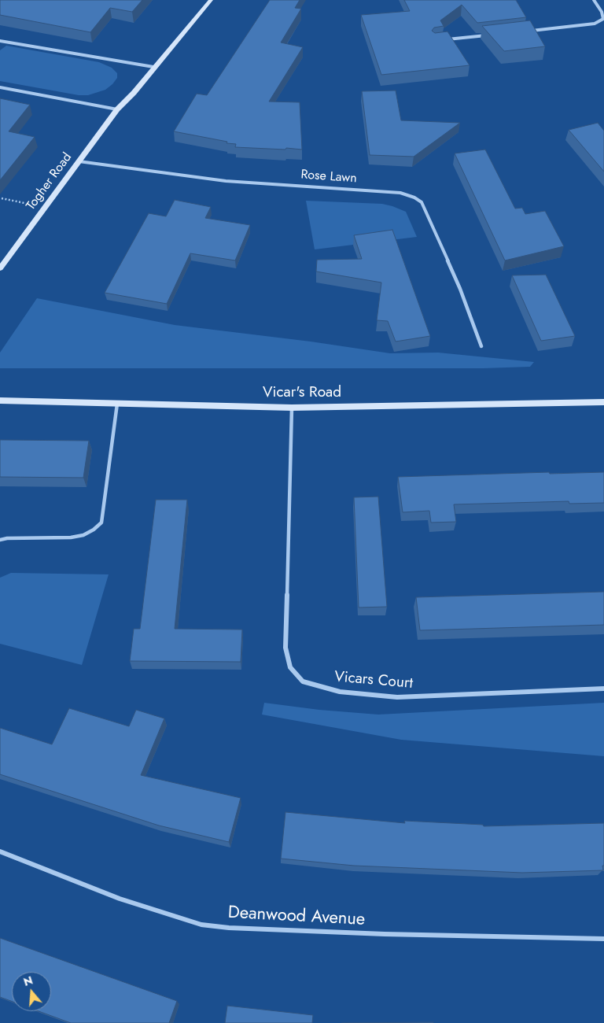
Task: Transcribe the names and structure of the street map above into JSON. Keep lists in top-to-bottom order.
{
  "streets": {
    "street": [
      "Rose Lawn",
      "Togher Road",
      "Vicar's Road",
      "Vicars Court",
      "Deanwood Avenue"
    ]
  },
  "crossings": [
    ["Rose Lawn", "Togher Road"],
    ["Vicar's Road", "Vicars Court"]
  ],
  "north": "top"
}
